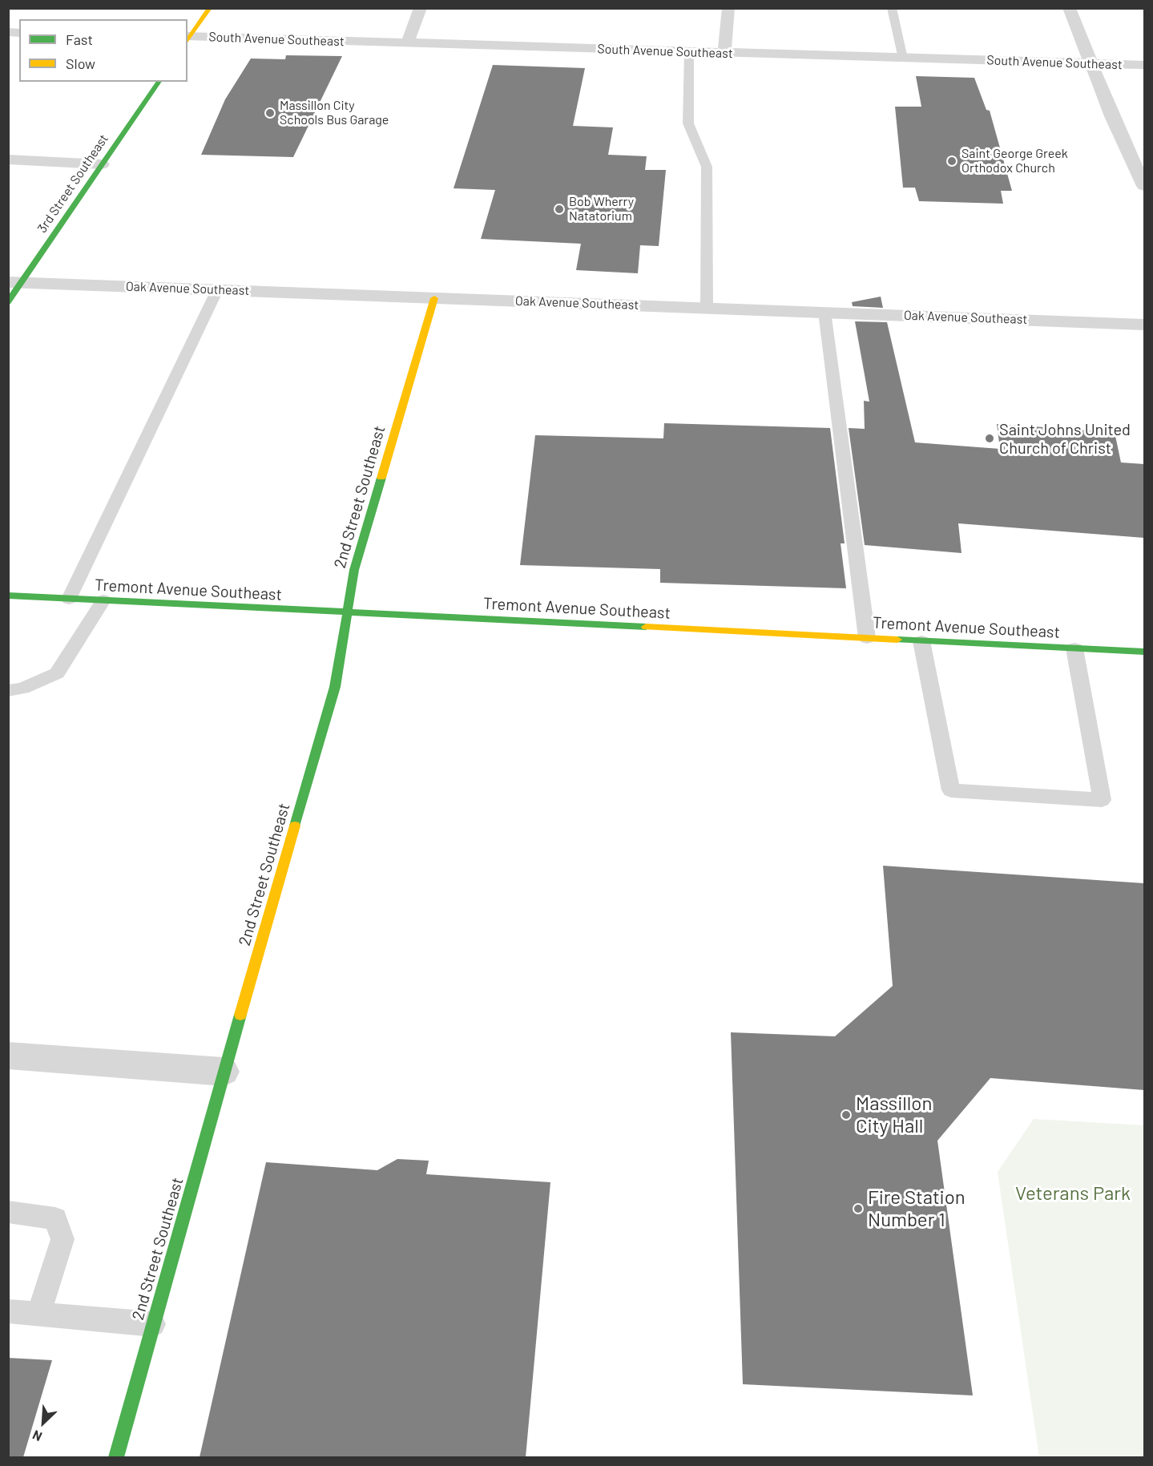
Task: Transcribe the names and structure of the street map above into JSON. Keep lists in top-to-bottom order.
{
  "streets": {
    "street": [
      "South Avenue Southeast",
      "3rd Street Southeast",
      "Oak Avenue Southeast",
      "2nd Street Southeast",
      "Tremont Avenue Southeast"
    ]
  },
  "crossings": [
    ["3rd Street Southeast", "Oak Avenue Southeast"],
    ["Oak Avenue Southeast", "2nd Street Southeast"],
    ["2nd Street Southeast", "Tremont Avenue Southeast"]
  ],
  "parks": ["Veterans Park"],
  "places": [
    "Massillon City Schools Bus Garage",
    "Saint George Greek Orthodox Church",
    "Bob Wherry Natatorium",
    "Saint Johns United Church of Christ",
    "Massillon City Hall",
    "Fire Station Number 1"
  ],
  "legend": ["Fast", "Slow"],
  "north": "bottom left"
}
